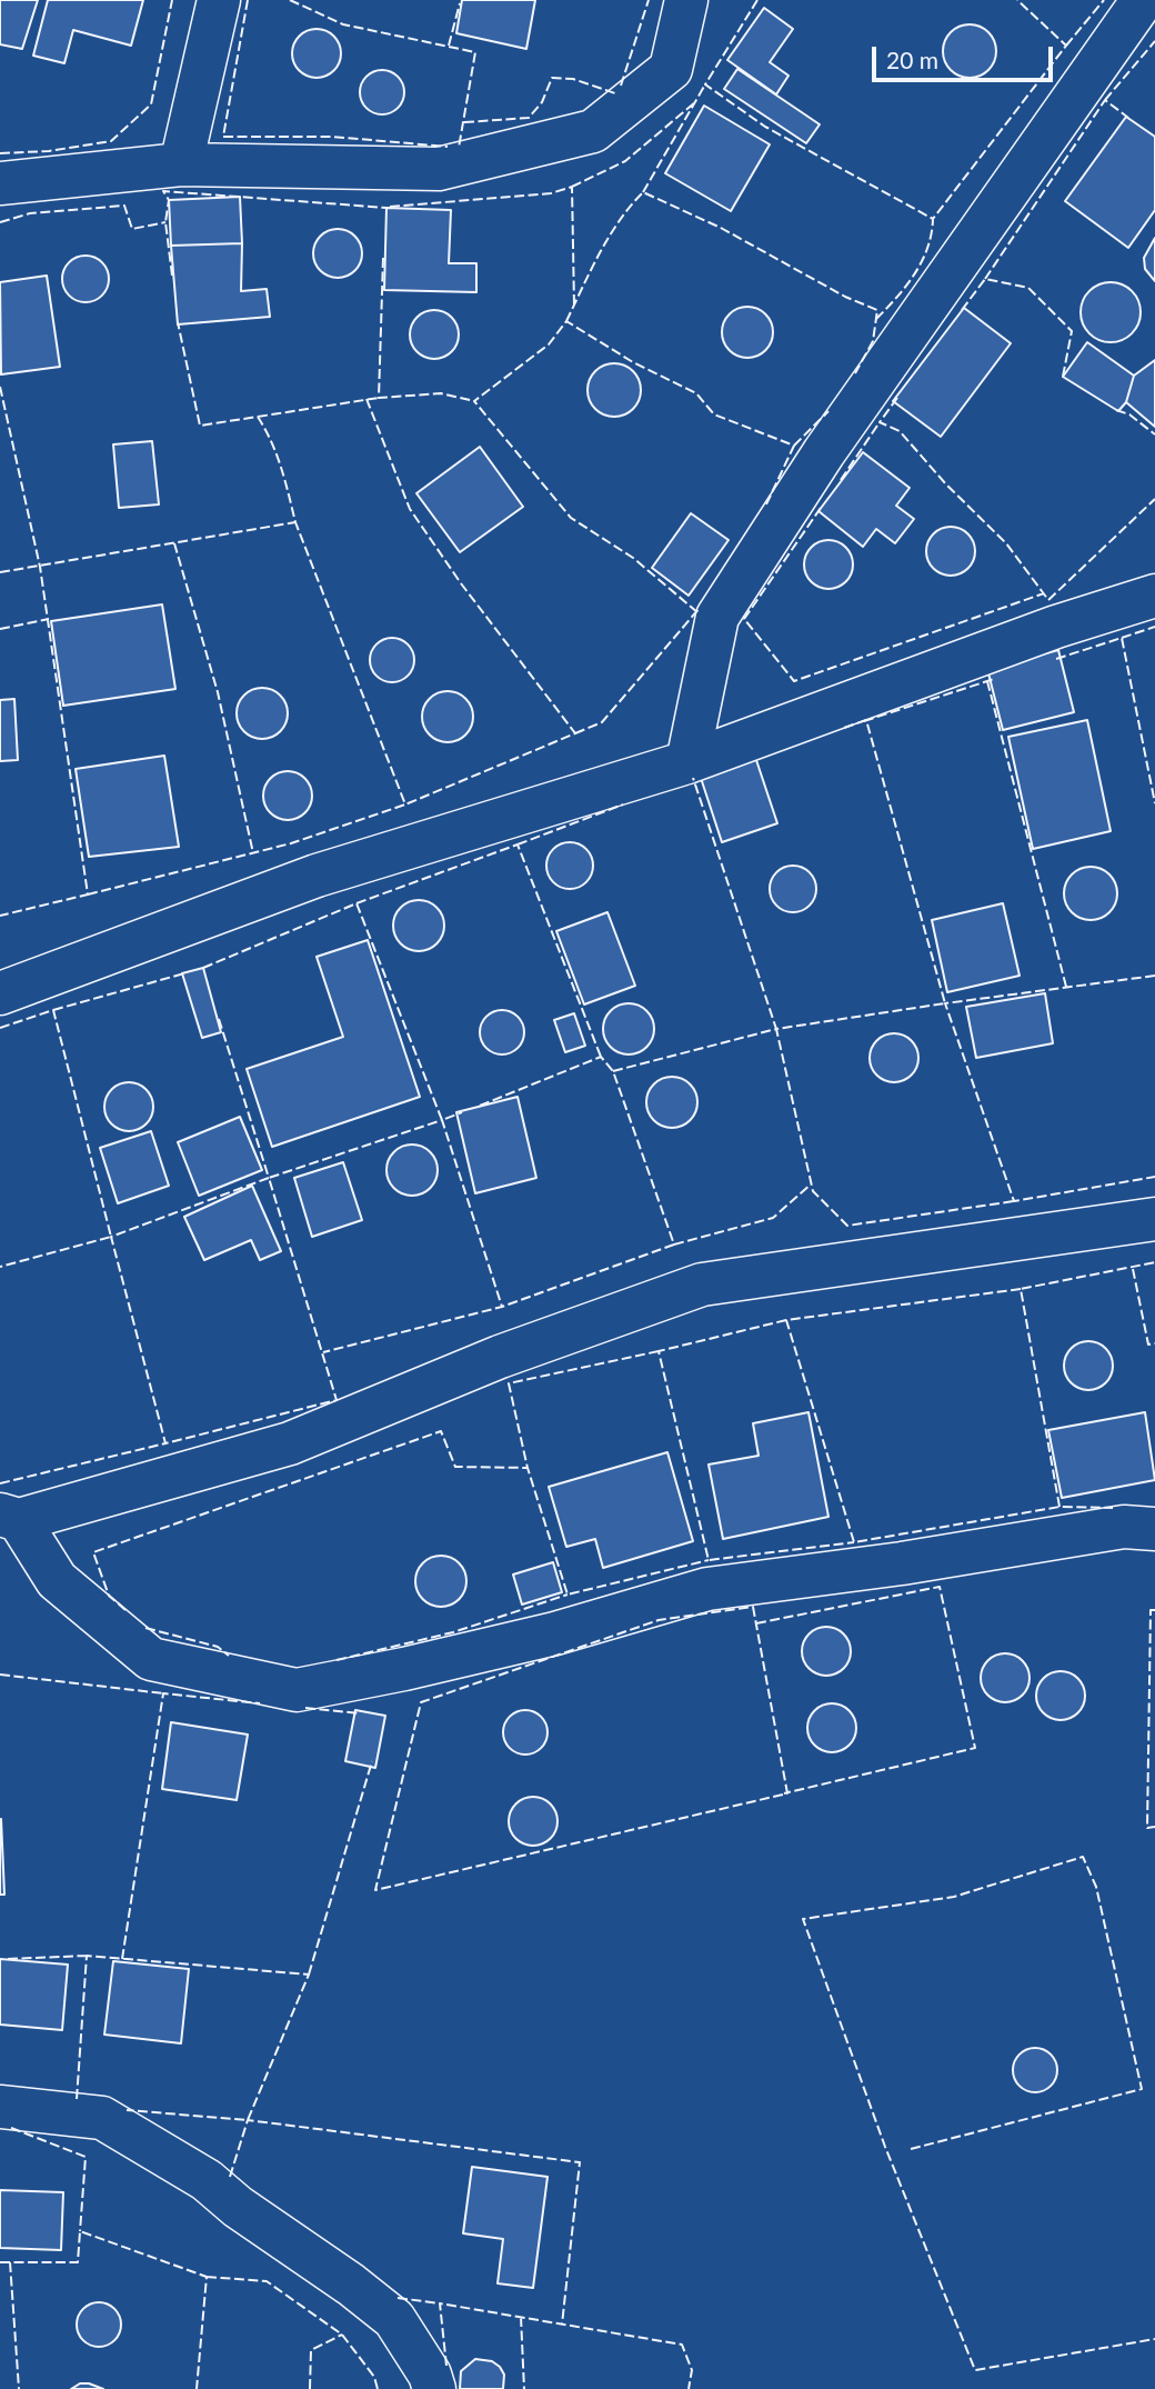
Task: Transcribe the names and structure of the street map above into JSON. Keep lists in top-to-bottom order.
{
  "scale_bar": "20 m"
}
